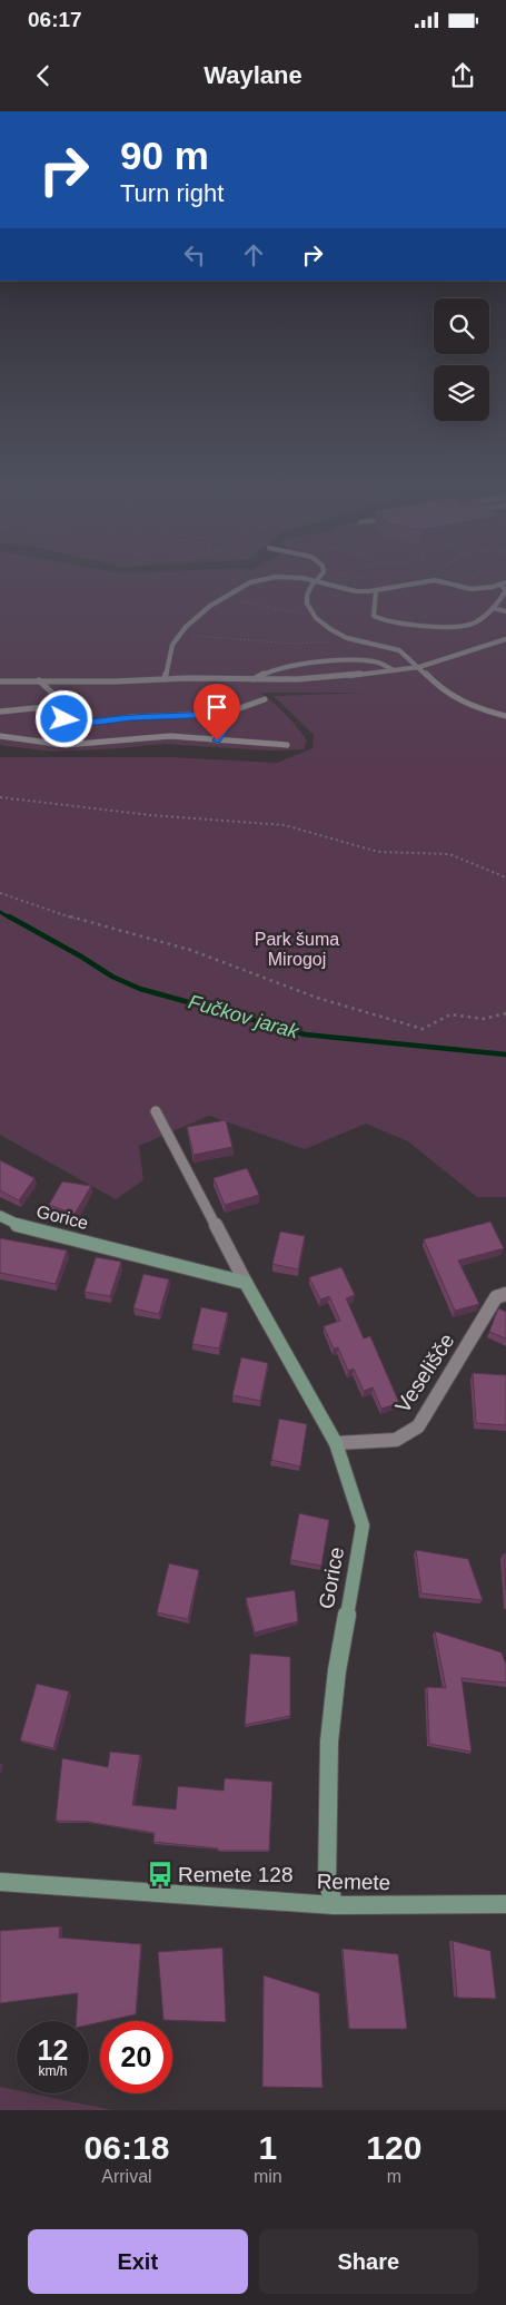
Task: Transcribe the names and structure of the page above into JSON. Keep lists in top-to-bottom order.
{
  "streets": {
    "street": ["Gorice", "Veselišče", "Remete"]
  },
  "crossings": [
    ["Gorice", "Veselišče"],
    ["Gorice", "Remete"]
  ],
  "water": ["Fučkov jarak"],
  "parks": ["Park šuma Mirogoj"],
  "places": {
    "bus stop": ["Remete 128"]
  },
  "page": {
    "status": "06:17",
    "header": "Waylane",
    "turn": ["90 m", "Turn right"],
    "speed": "12 km/h",
    "limit": "20",
    "eta": [
      "06:18",
      "Arrival",
      "1",
      "min",
      "120",
      "m"
    ],
    "buttons": ["Exit", "Share"]
  }
}
